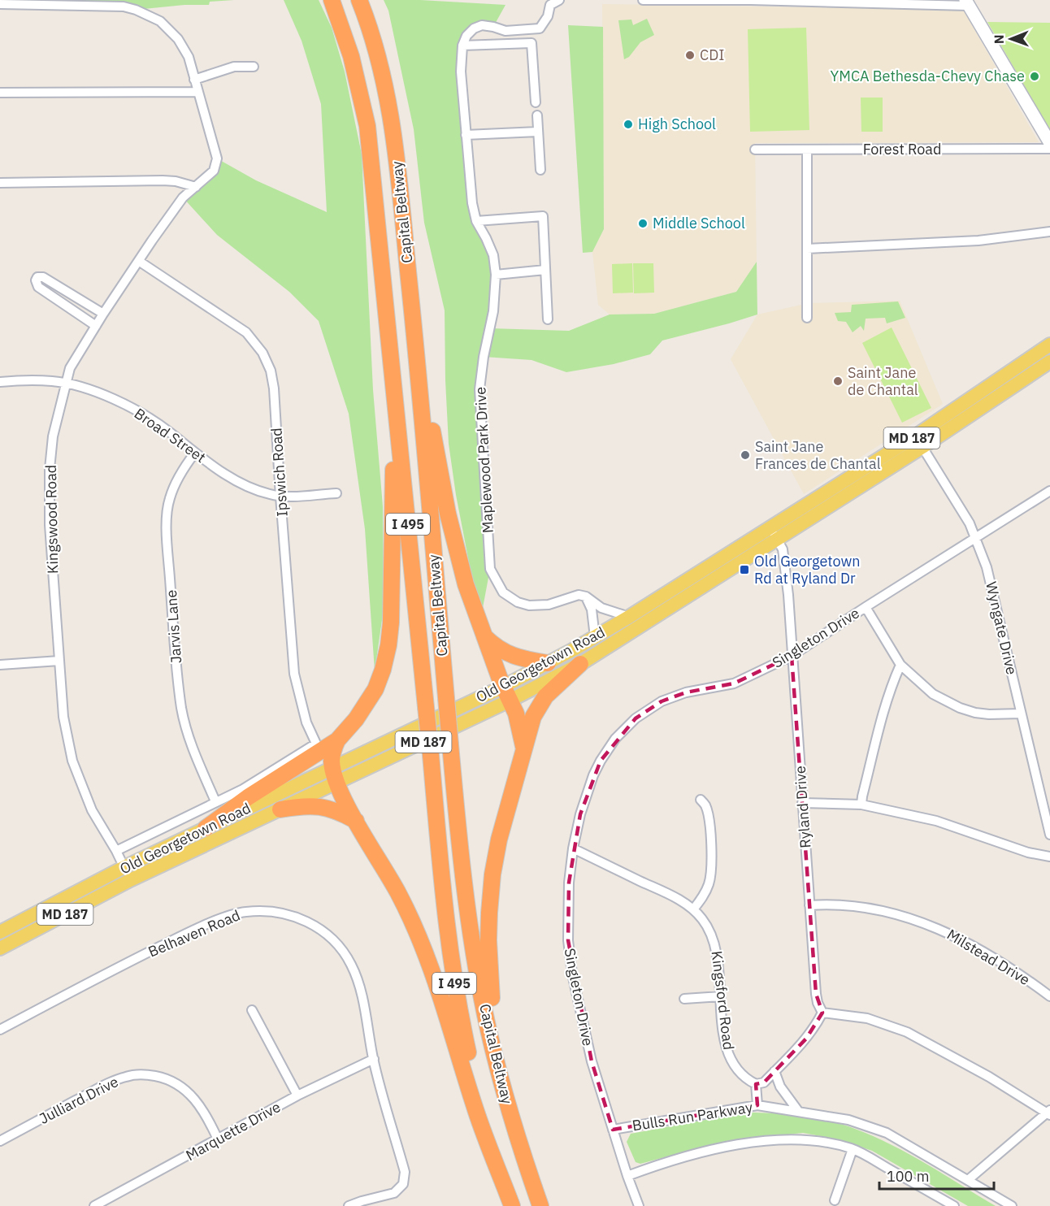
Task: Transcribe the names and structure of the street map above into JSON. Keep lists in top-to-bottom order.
{
  "streets": {
    "highway": ["Capital Beltway", "I 495"],
    "main road": ["MD 187", "Old Georgetown Road"],
    "street": [
      "Forest Road",
      "Broad Street",
      "Maplewood Park Drive",
      "Ipswich Road",
      "Kingswood Road",
      "Jarvis Lane",
      "Wyngate Drive",
      "Singleton Drive",
      "Ryland Drive",
      "Belhaven Road",
      "Milstead Drive",
      "Kingsford Road",
      "Julliard Drive",
      "Bulls Run Parkway",
      "Marquette Drive"
    ]
  },
  "crossings": [
    ["Broad Street", "Ipswich Road"],
    ["Broad Street", "Kingswood Road"],
    ["Broad Street", "Jarvis Lane"],
    ["Ipswich Road", "Kingswood Road"],
    ["Ipswich Road", "Old Georgetown Road"],
    ["Kingswood Road", "Old Georgetown Road"],
    ["Jarvis Lane", "Old Georgetown Road"],
    ["Wyngate Drive", "Singleton Drive"],
    ["Wyngate Drive", "Old Georgetown Road"],
    ["Singleton Drive", "Ryland Drive"],
    ["Singleton Drive", "Kingsford Road"],
    ["Singleton Drive", "Bulls Run Parkway"],
    ["Old Georgetown Road", "Ryland Drive"],
    ["Ryland Drive", "Milstead Drive"],
    ["Belhaven Road", "Marquette Drive"],
    ["Julliard Drive", "Marquette Drive"]
  ],
  "places": {
    "other": [
      "CDI",
      "YMCA Bethesda-Chevy Chase",
      "High School",
      "Middle School",
      "Saint Jane de Chantal",
      "Saint Jane Frances de Chantal"
    ],
    "transit": ["Old Georgetown Rd at Ryland Dr"]
  },
  "scale_bar": "100 m",
  "north": "left"
}
